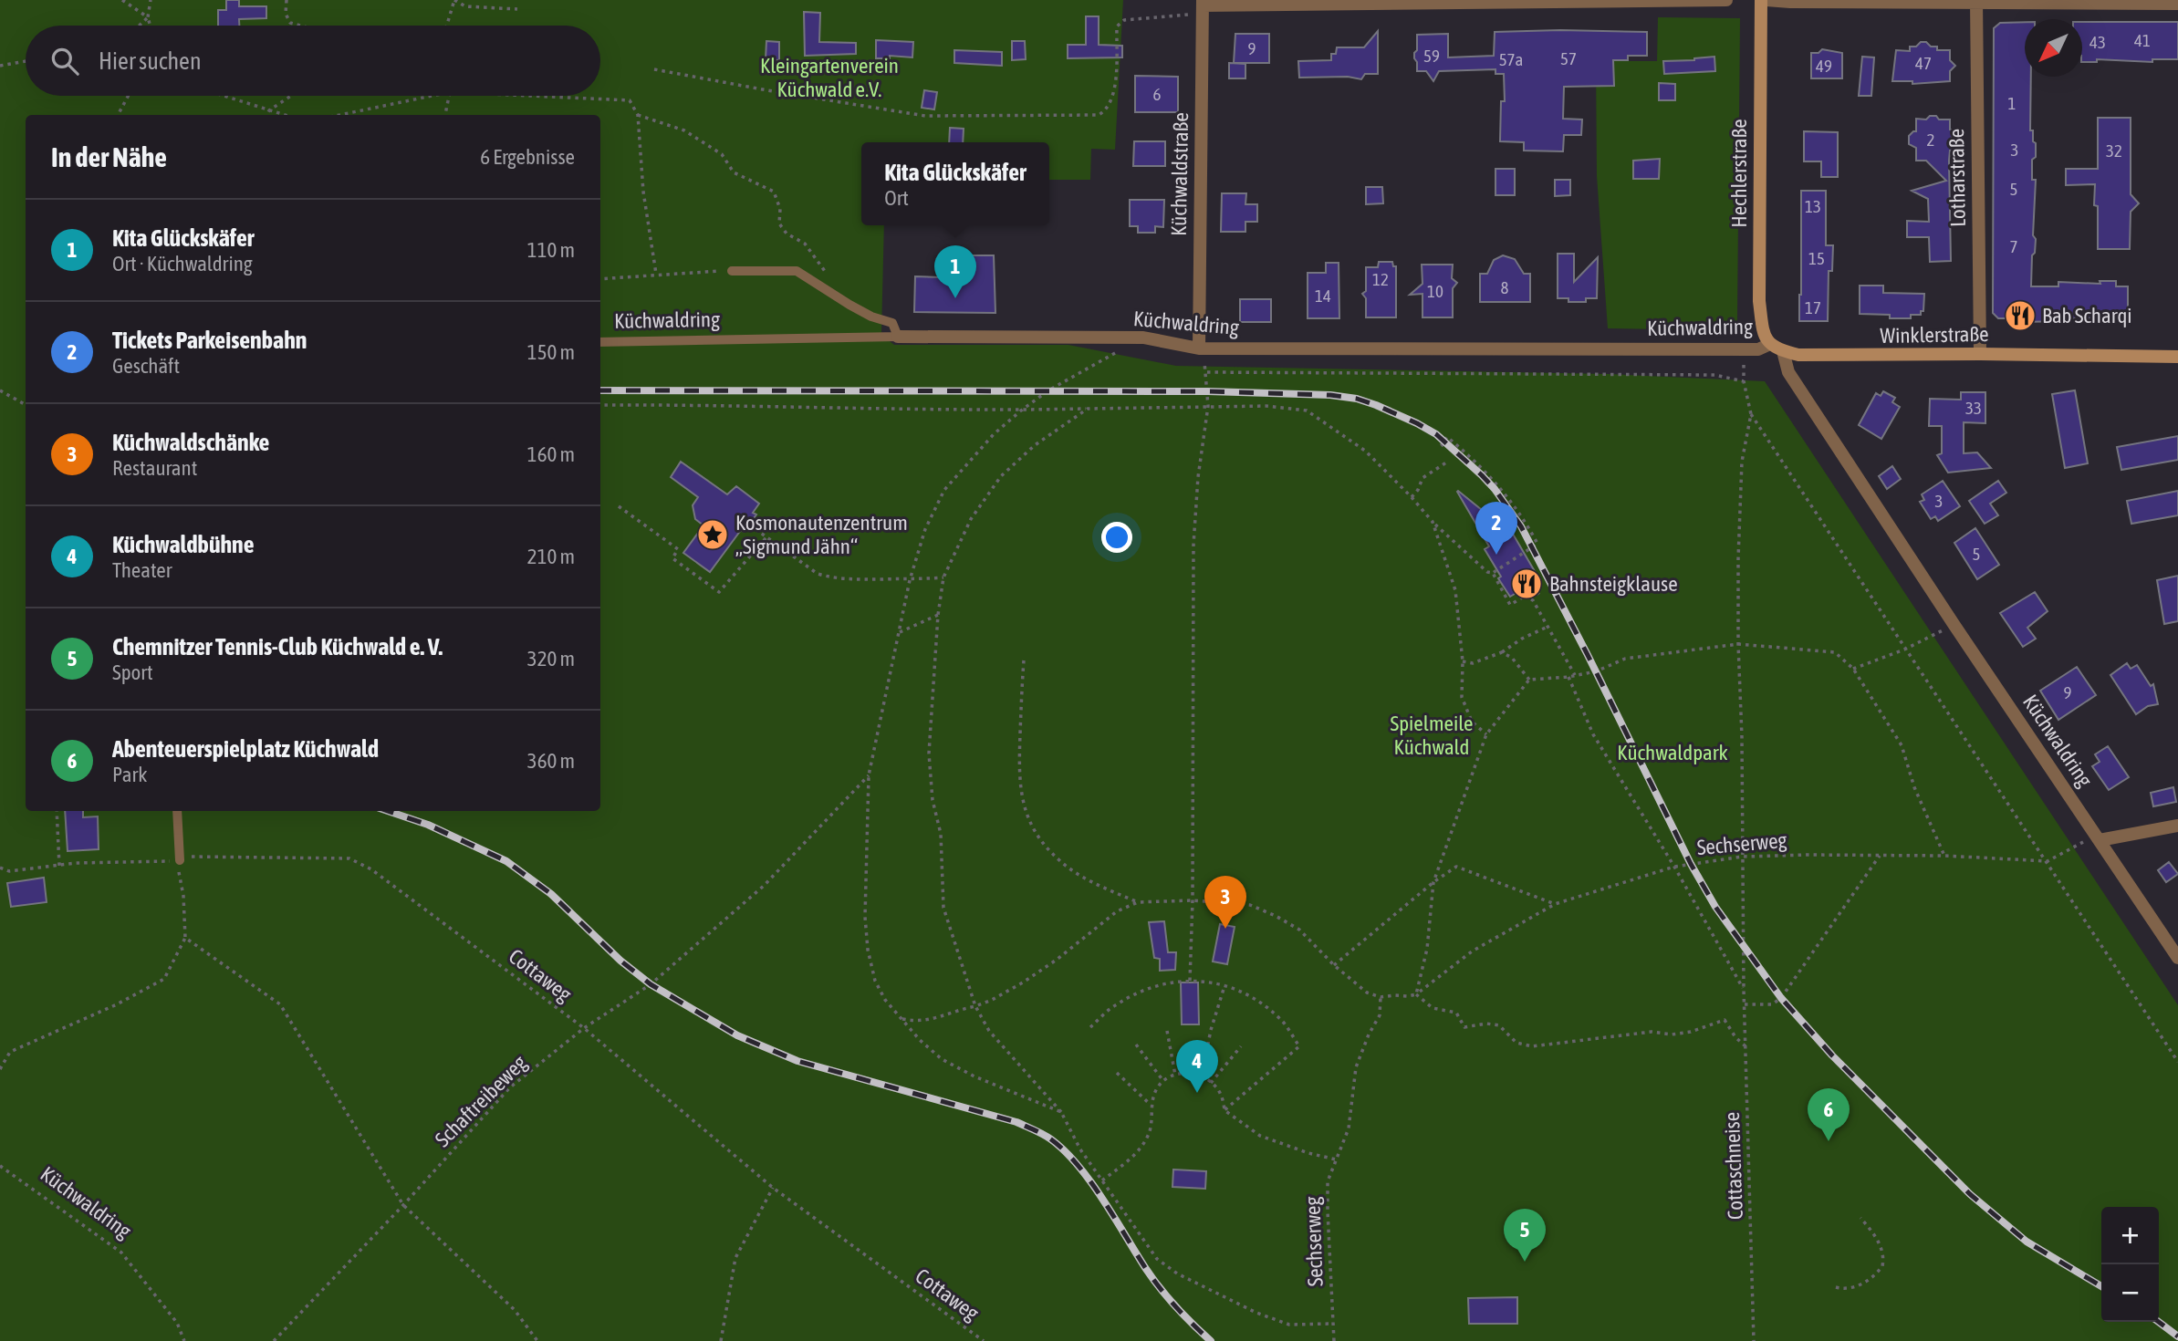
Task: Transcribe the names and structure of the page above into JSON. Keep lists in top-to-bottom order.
{
  "streets": {
    "main road": ["Hechlerstraße", "Winklerstraße"],
    "street": ["Küchwaldstraße", "Lotharstraße", "Küchwaldring"],
    "path": [
      "Sechserweg",
      "Cottaweg",
      "Schaftreibeweg",
      "Cottaschneise"
    ]
  },
  "crossings": [
    ["Hechlerstraße", "Küchwaldring"],
    ["Hechlerstraße", "Winklerstraße"],
    ["Küchwaldstraße", "Küchwaldring"],
    ["Lotharstraße", "Winklerstraße"],
    ["Küchwaldring", "Winklerstraße"],
    ["Sechserweg", "Cottaschneise"],
    ["Cottaweg", "Schaftreibeweg"]
  ],
  "parks": ["Kleingartenverein Küchwald e.V.", "Spielmeile Küchwald", "Küchwaldpark"],
  "places": {
    "restaurant": ["Bab Scharqi", "Bahnsteigklause"],
    "place": ["Kosmonautenzentrum „Sigmund Jähn“"]
  },
  "house_numbers": [
    "41",
    "43",
    "9",
    "59",
    "57",
    "57a",
    "47",
    "49",
    "6",
    "1",
    "2",
    "3",
    "32",
    "5",
    "13",
    "7",
    "15",
    "12",
    "8",
    "10",
    "14",
    "17",
    "33",
    "3",
    "5",
    "9"
  ],
  "north": "bottom left",
  "page": {
    "search": "Hier suchen",
    "heading": ["In der Nähe", "6 Ergebnisse"],
    "popup": ["Kita Glückskäfer", "Ort"],
    "list": [
      {
        "mark": "1",
        "name": "Kita Glückskäfer",
        "note": "Ort · Küchwaldring",
        "value": "110 m"
      },
      {
        "mark": "2",
        "name": "Tickets Parkeisenbahn",
        "note": "Geschäft",
        "value": "150 m"
      },
      {
        "mark": "3",
        "name": "Küchwaldschänke",
        "note": "Restaurant",
        "value": "160 m"
      },
      {
        "mark": "4",
        "name": "Küchwaldbühne",
        "note": "Theater",
        "value": "210 m"
      },
      {
        "mark": "5",
        "name": "Chemnitzer Tennis-Club Küchwald e. V.",
        "note": "Sport",
        "value": "320 m"
      },
      {
        "mark": "6",
        "name": "Abenteuerspielplatz Küchwald",
        "note": "Park",
        "value": "360 m"
      }
    ],
    "pins": [
      "1",
      "2",
      "3",
      "4",
      "6",
      "5"
    ],
    "map_buttons": ["+", "−"]
  }
}
